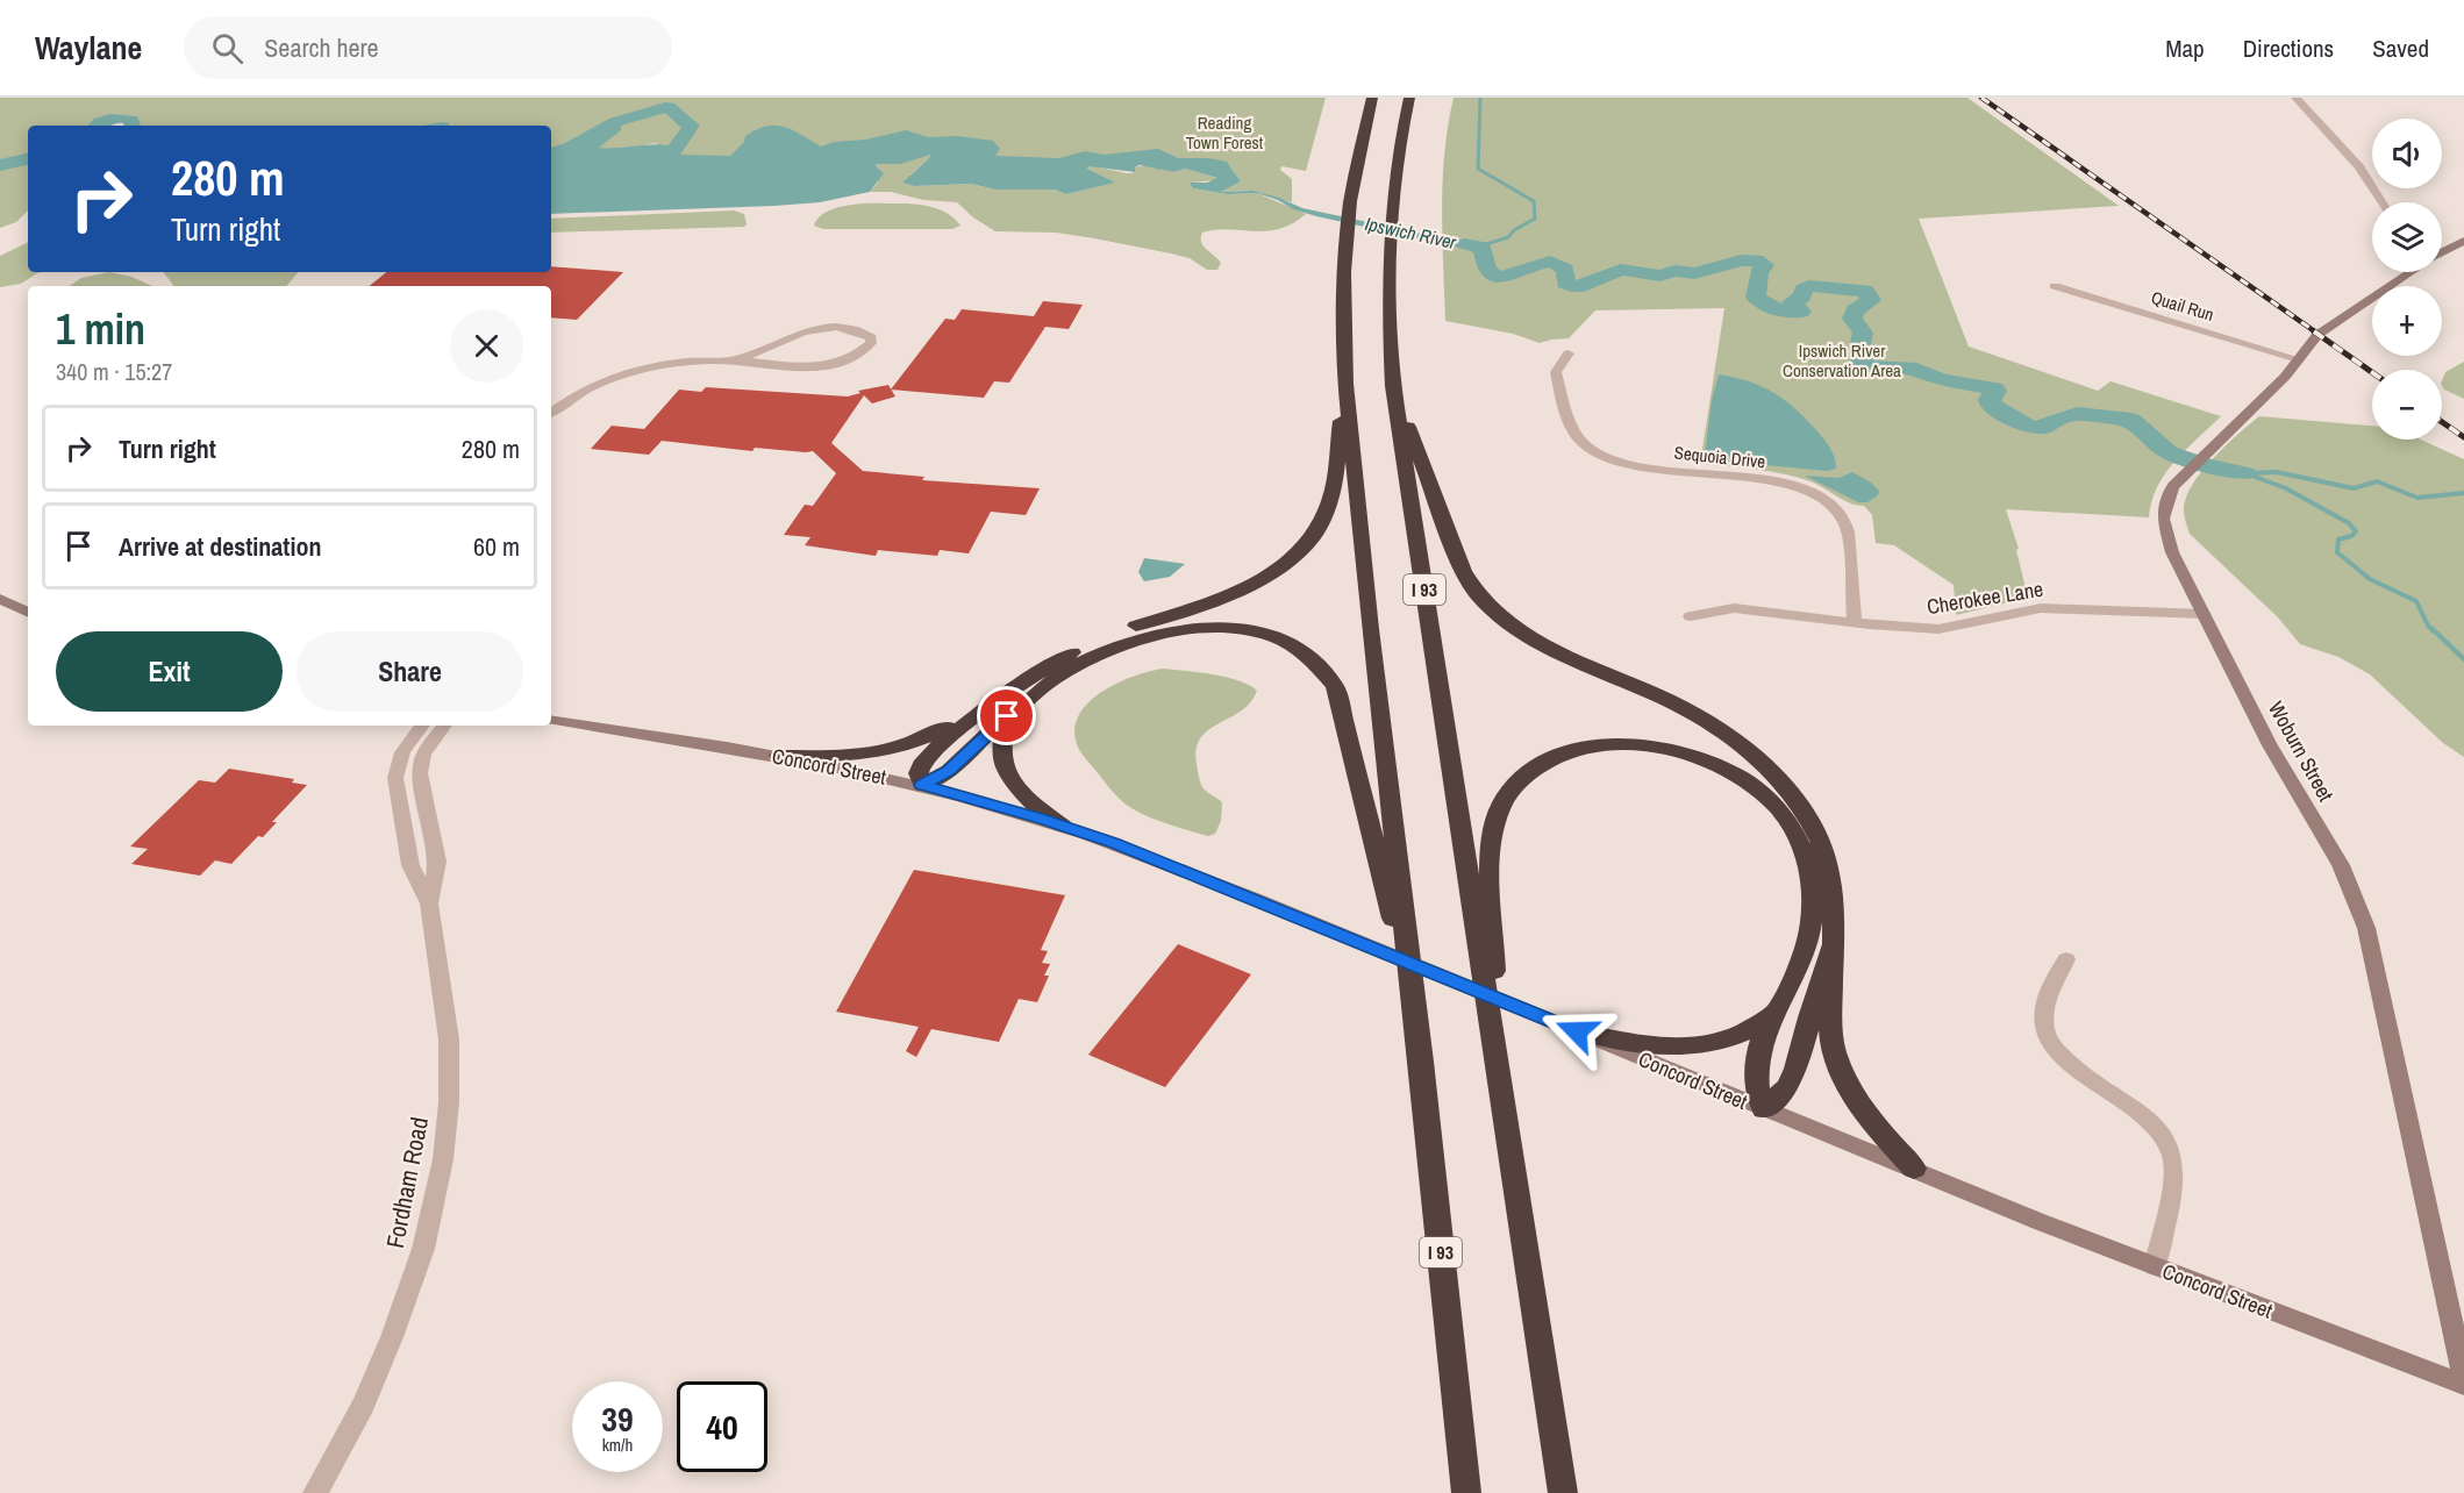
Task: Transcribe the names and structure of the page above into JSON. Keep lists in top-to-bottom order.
{
  "streets": {
    "highway": ["I 93"],
    "street": [
      "Quail Run",
      "Sequoia Drive",
      "Cherokee Lane",
      "Woburn Street",
      "Concord Street",
      "Fordham Road"
    ]
  },
  "crossings": [
    ["Quail Run", "Woburn Street"],
    ["Sequoia Drive", "Cherokee Lane"],
    ["Cherokee Lane", "Woburn Street"],
    ["Woburn Street", "Concord Street"]
  ],
  "water": ["Ipswich River"],
  "parks": ["Reading Town Forest", "Ipswich River Conservation Area"],
  "page": {
    "header": "Waylane",
    "search": "Search here",
    "nav": ["Map", "Directions", "Saved"],
    "map_buttons": ["+", "−"],
    "turn": ["280 m", "Turn right"],
    "heading": ["1 min", "340 m · 15:27"],
    "list": [
      {
        "name": "Turn right",
        "value": "280 m"
      },
      {
        "name": "Arrive at destination",
        "value": "60 m"
      }
    ],
    "buttons": ["Exit", "Share"],
    "speed": "39 km/h",
    "limit": "40"
  }
}
